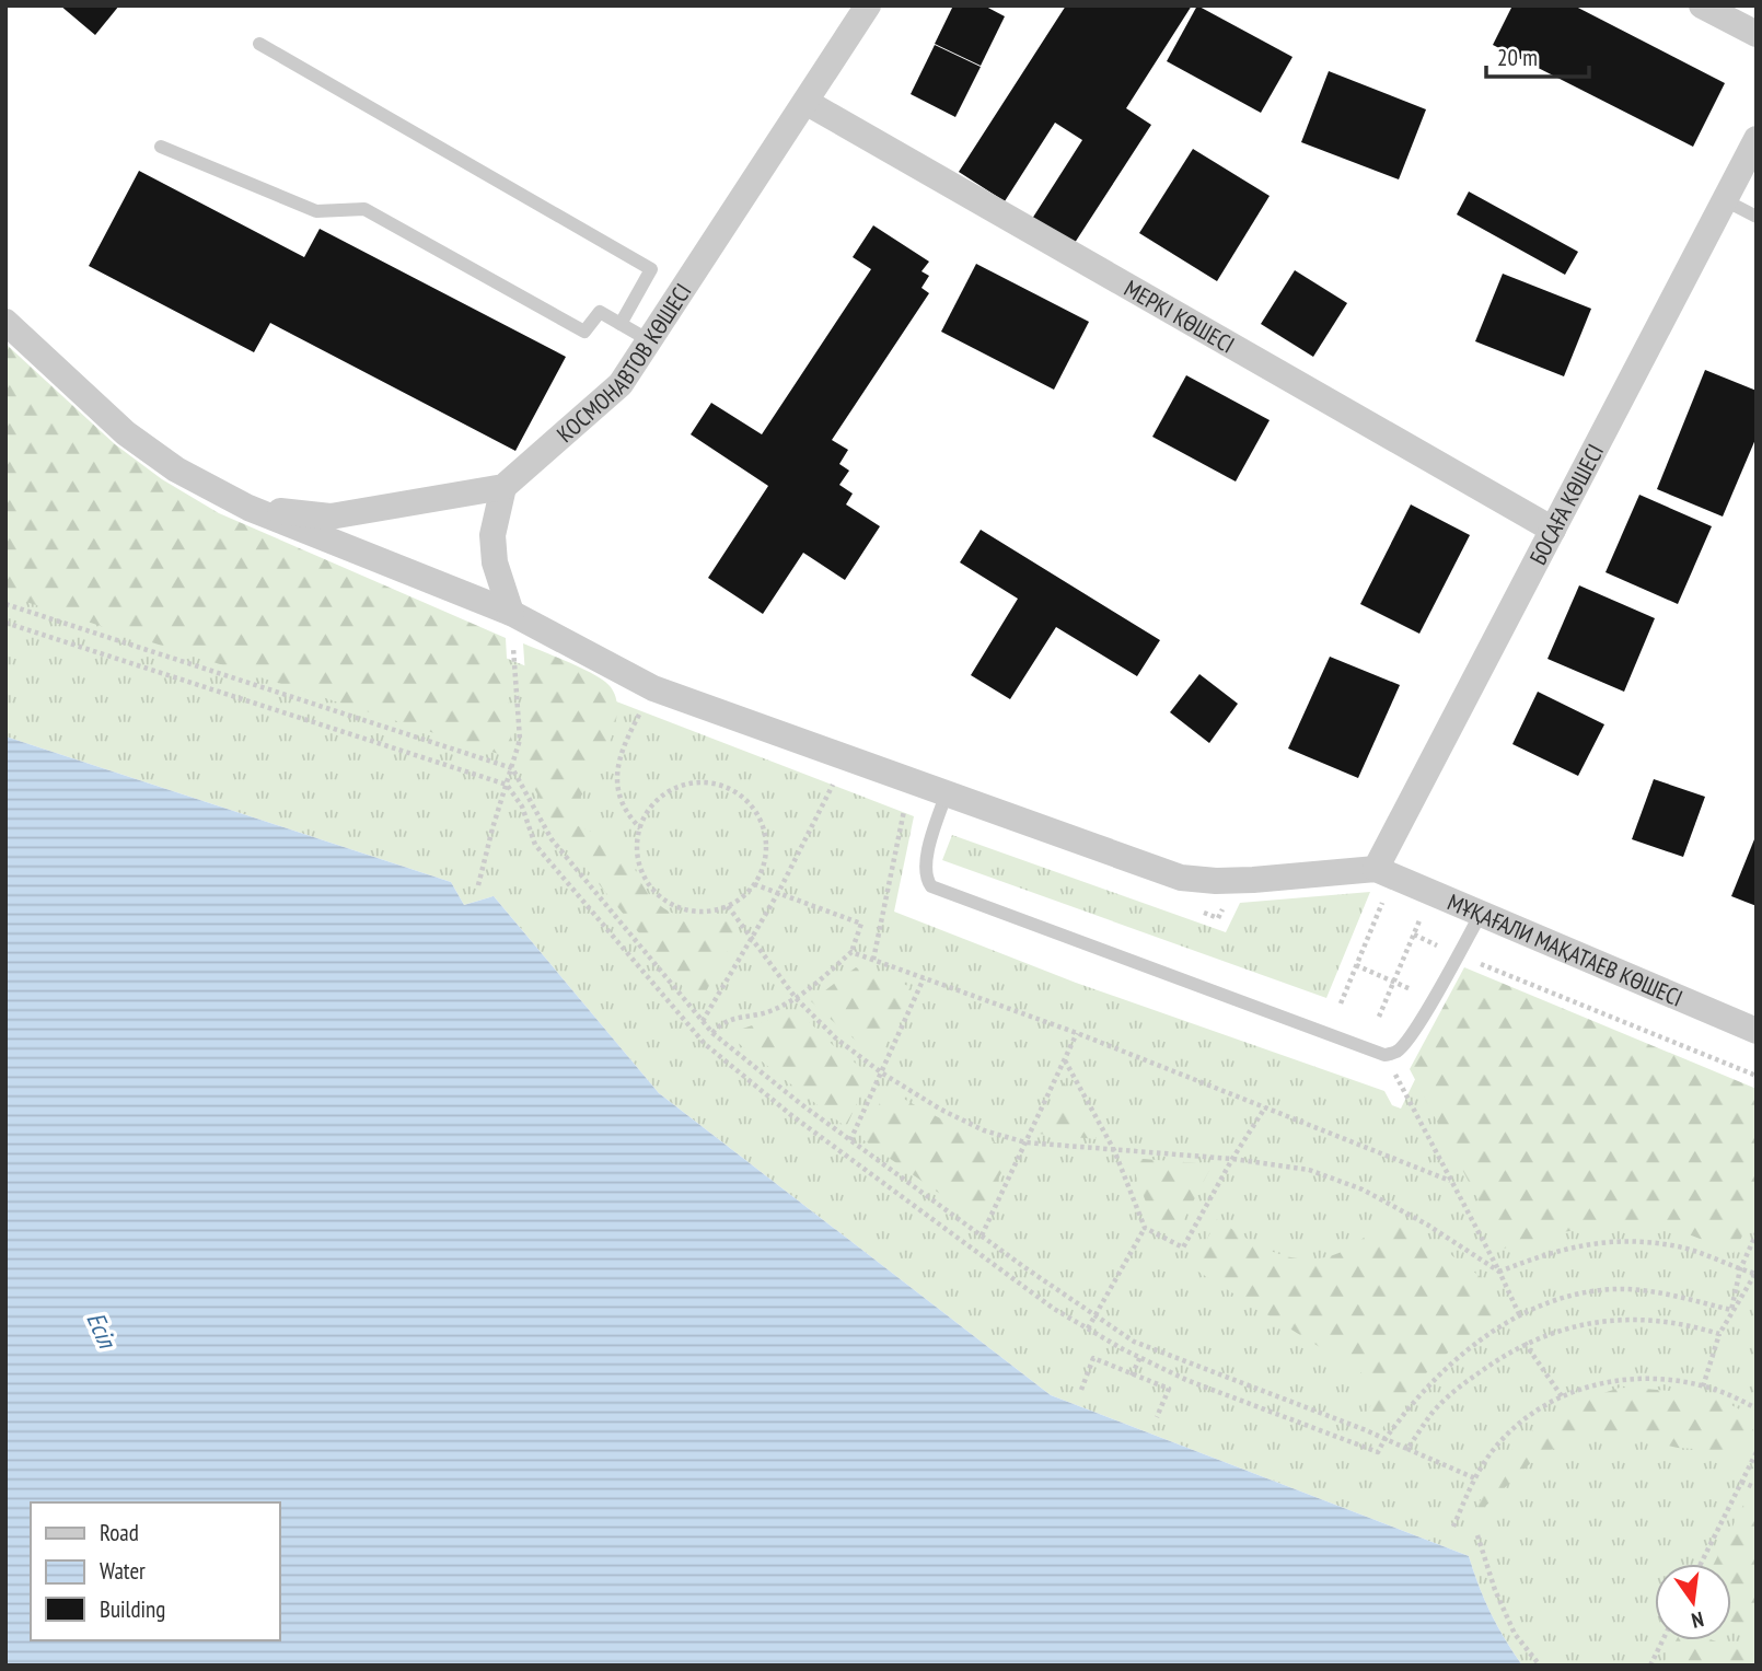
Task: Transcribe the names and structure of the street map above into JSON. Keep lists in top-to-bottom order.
{
  "streets": {
    "street": [
      "МЕРКІ КӨШЕСІ",
      "КОСМОНАВТОВ КӨШЕСІ",
      "БОСАҒА КӨШЕСІ",
      "МҰҚАҒАЛИ МАҚАТАЕВ КӨШЕСІ"
    ]
  },
  "crossings": [
    ["МЕРКІ КӨШЕСІ", "КОСМОНАВТОВ КӨШЕСІ"],
    ["МЕРКІ КӨШЕСІ", "БОСАҒА КӨШЕСІ"],
    ["БОСАҒА КӨШЕСІ", "МҰҚАҒАЛИ МАҚАТАЕВ КӨШЕСІ"]
  ],
  "water": ["Есіл"],
  "legend": ["Road", "Water", "Building"],
  "scale_bar": "20 m",
  "north": "bottom"
}
